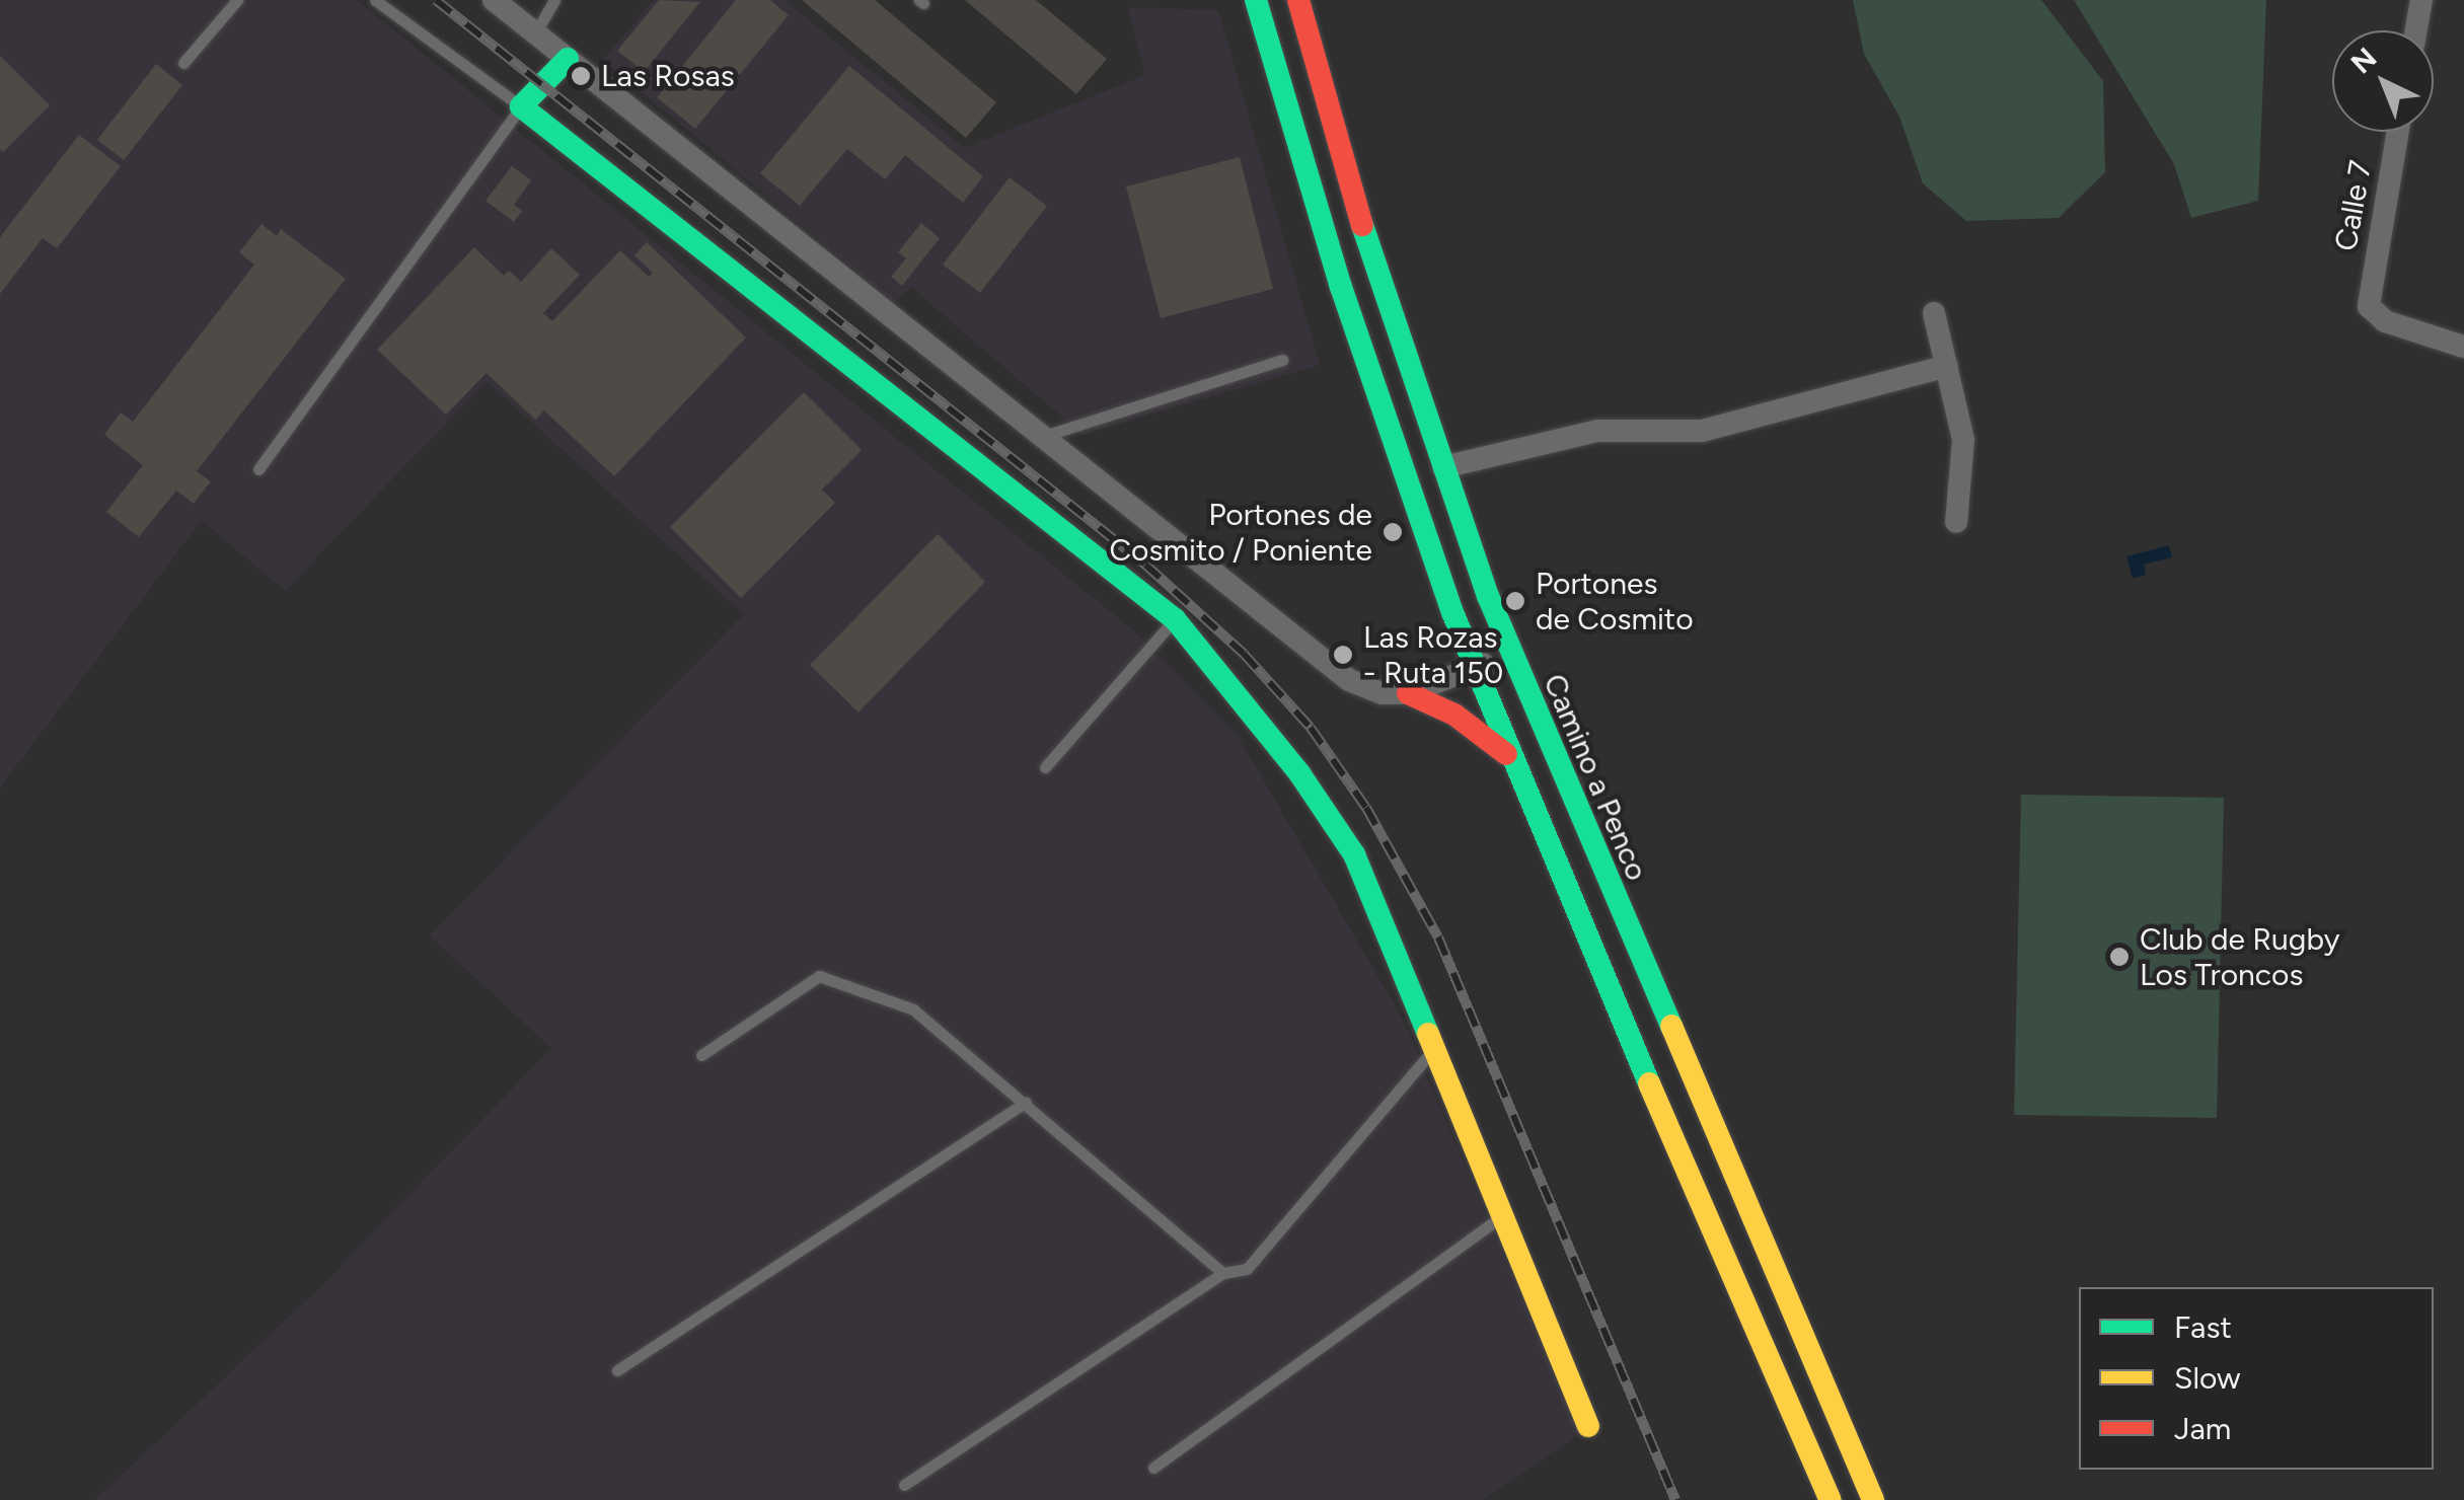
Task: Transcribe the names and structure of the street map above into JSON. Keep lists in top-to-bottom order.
{
  "streets": {
    "main road": ["Camino a Penco"],
    "street": ["Calle 7"]
  },
  "places": [
    "Las Rosas",
    "Portones de Cosmito / Poniente",
    "Portones de Cosmito",
    "Las Rozas - Ruta 150",
    "Club de Rugby Los Troncos"
  ],
  "legend": ["Fast", "Slow", "Jam"],
  "north": "top left"
}
